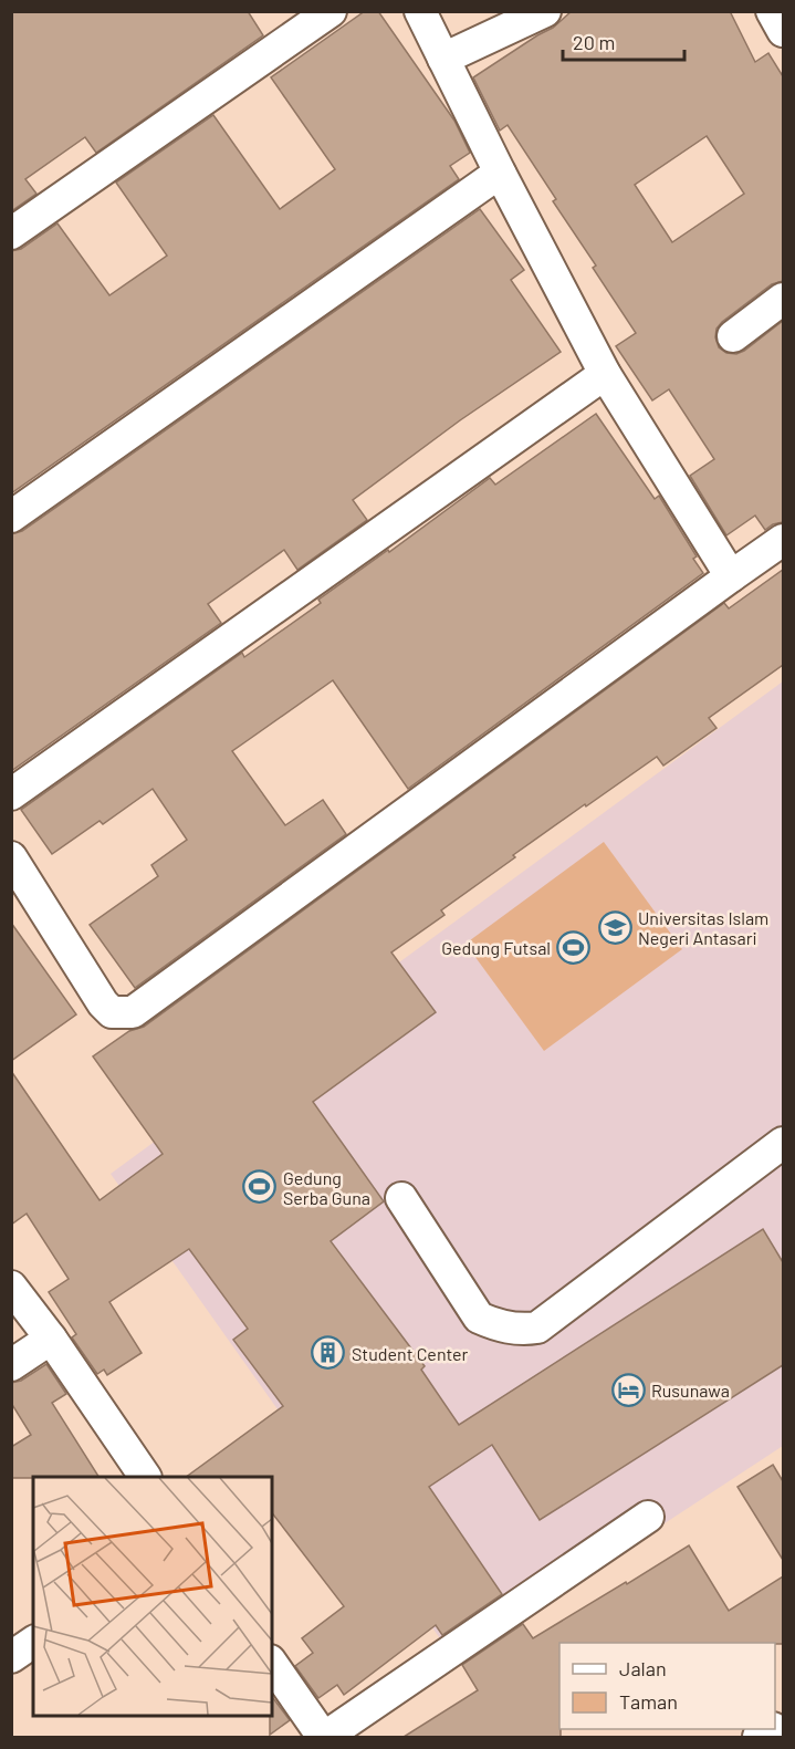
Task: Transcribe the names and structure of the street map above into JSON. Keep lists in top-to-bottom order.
{
  "places": {
    "school or university": ["Universitas Islam Negeri Antasari"],
    "sports": ["Gedung Futsal", "Gedung Serba Guna"],
    "building": ["Student Center"],
    "hotel": ["Rusunawa"]
  },
  "legend": ["Jalan", "Taman"],
  "scale_bar": "20 m"
}
